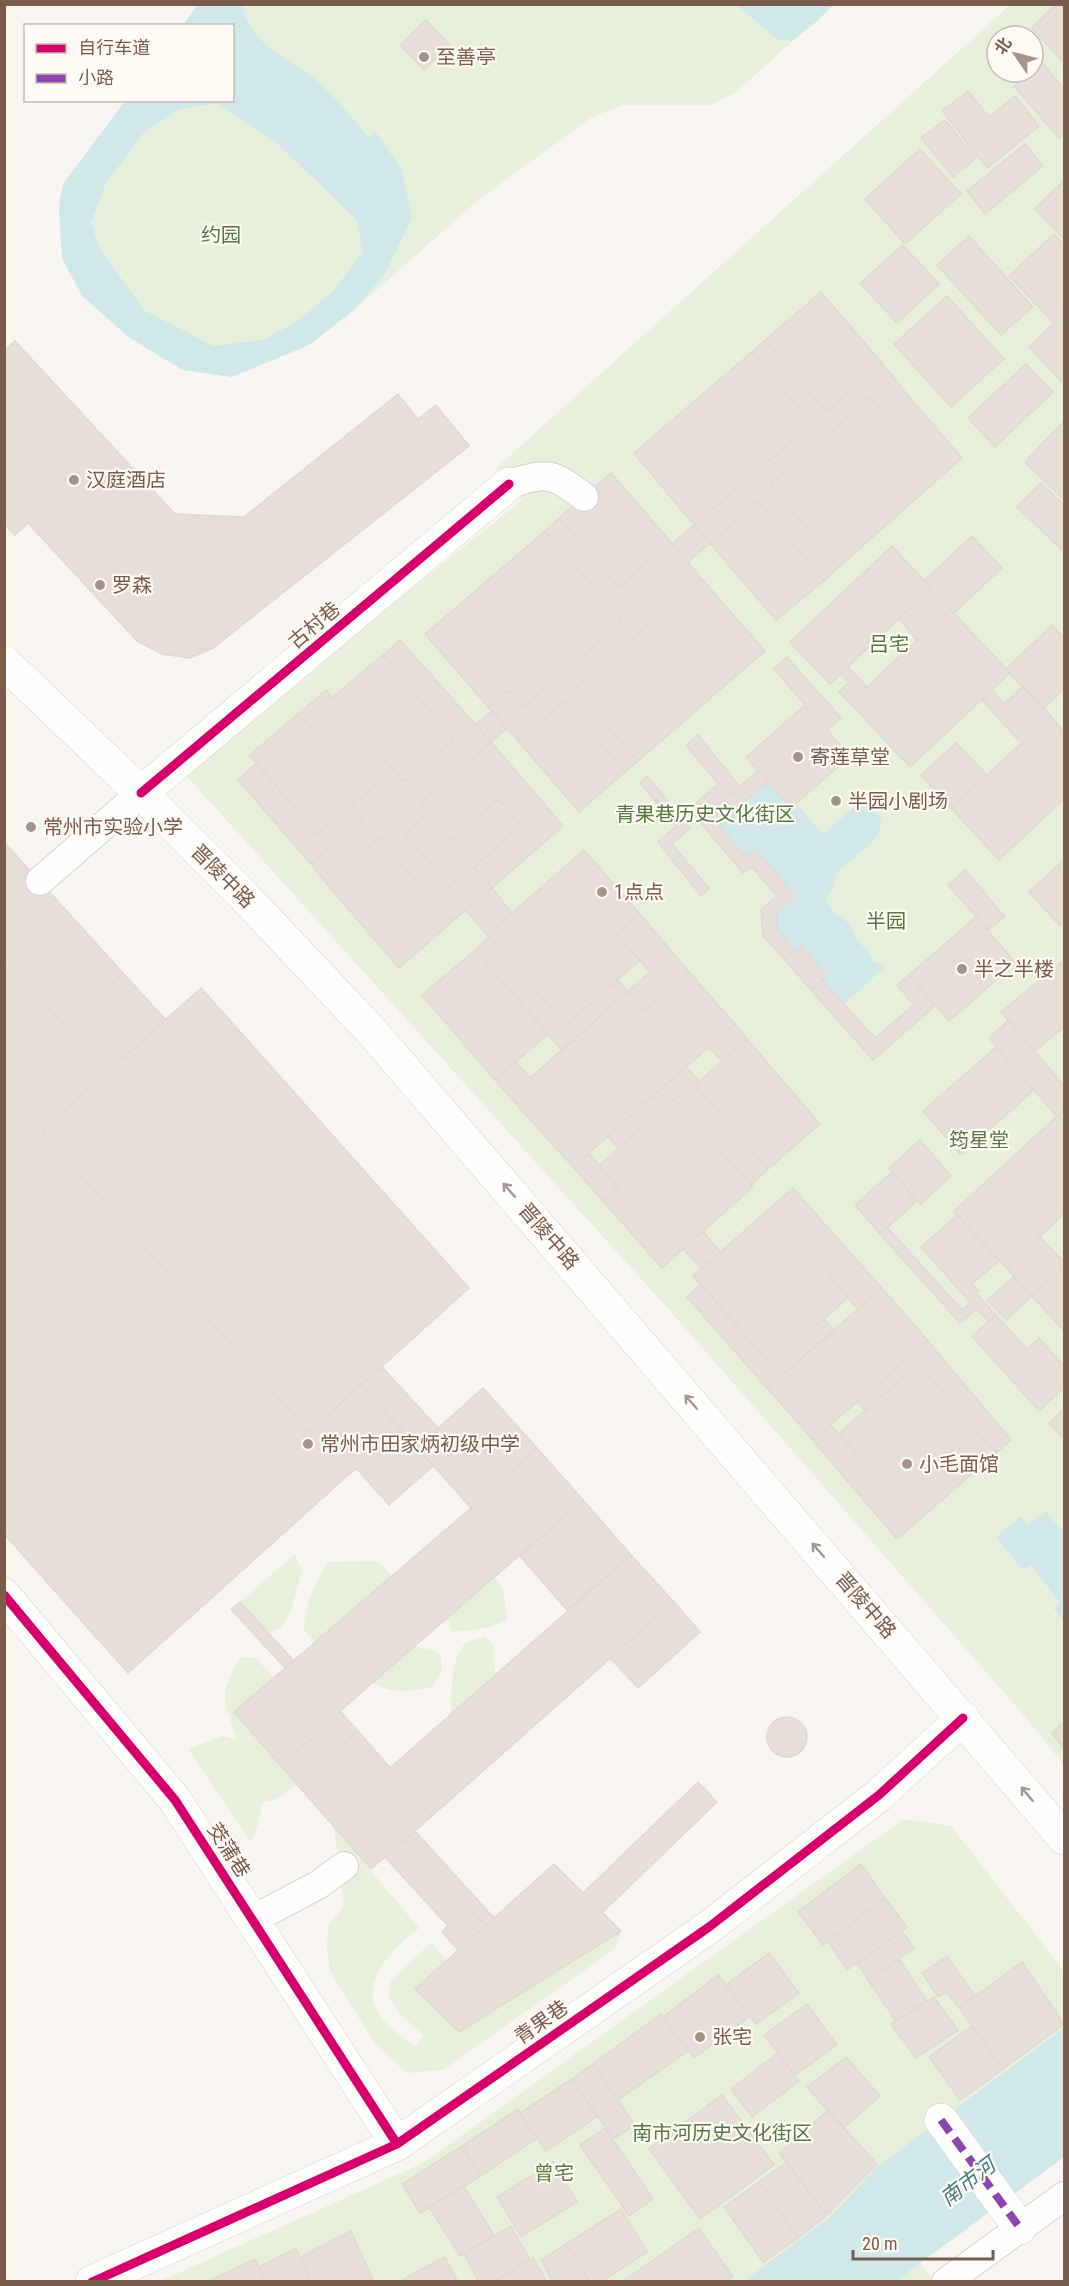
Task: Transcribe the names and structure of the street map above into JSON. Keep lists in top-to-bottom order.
{
  "streets": {
    "street": [
      "古村巷",
      "晋陵中路",
      "茭蒲巷",
      "青果巷"
    ]
  },
  "crossings": [
    ["古村巷", "晋陵中路"],
    ["晋陵中路", "青果巷"],
    ["茭蒲巷", "青果巷"]
  ],
  "one_way": ["晋陵中路"],
  "water": ["南市河"],
  "parks": [
    "约园",
    "吕宅",
    "青果巷历史文化街区",
    "半园",
    "筠星堂",
    "南市河历史文化街区",
    "曾宅"
  ],
  "places": [
    "至善亭",
    "汉庭酒店",
    "罗森",
    "寄莲草堂",
    "半园小剧场",
    "常州市实验小学",
    "1点点",
    "半之半楼",
    "常州市田家炳初级中学",
    "小毛面馆",
    "张宅"
  ],
  "legend": ["自行车道", "小路"],
  "scale_bar": "20 m",
  "north": "top left"
}
